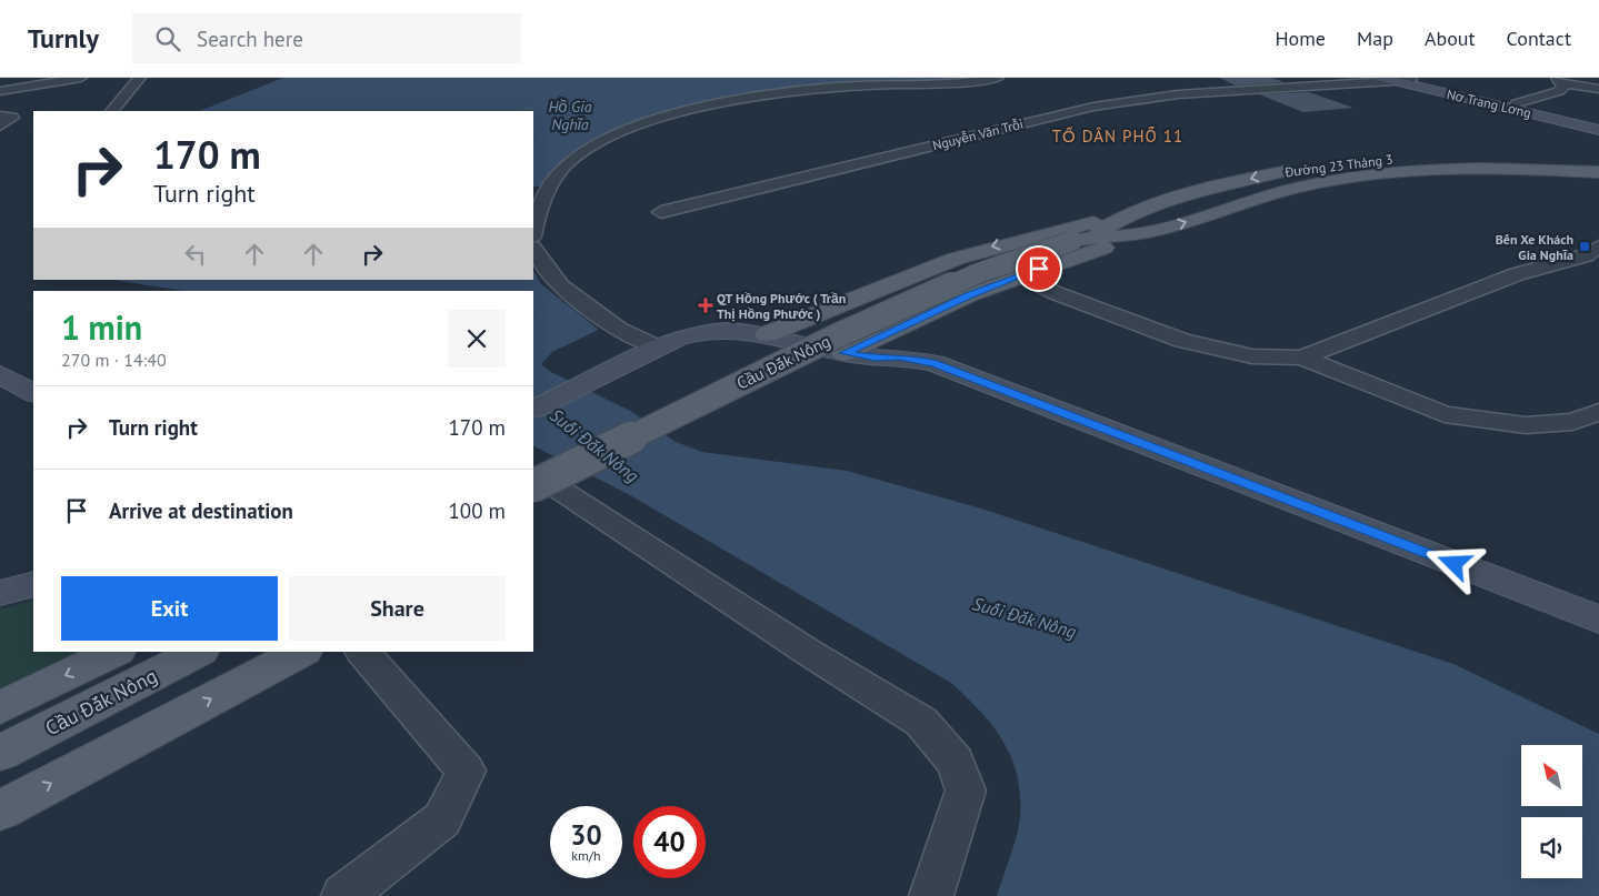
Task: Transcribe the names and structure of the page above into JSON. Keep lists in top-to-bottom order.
{
  "streets": {
    "main road": ["Đường 23 Tháng 3", "Cầu Đắk Nông"],
    "street": ["Nơ Trang Lơng", "Nguyễn Văn Trỗi"]
  },
  "crossings": [
    ["Nơ Trang Lơng", "Nguyễn Văn Trỗi"],
    ["Đường 23 Tháng 3", "Cầu Đắk Nông"]
  ],
  "districts": ["TỔ DÂN PHỐ 11"],
  "water": ["Hồ Gia Nghĩa", "Suối Đắk Nông"],
  "places": {
    "transit": ["Bến Xe Khách Gia Nghĩa"],
    "health": ["QT Hồng Phước ( Trần Thị Hồng Phước )"]
  },
  "north": "top left",
  "page": {
    "header": "Turnly",
    "search": "Search here",
    "nav": [
      "Home",
      "Map",
      "About",
      "Contact"
    ],
    "turn": ["170 m", "Turn right"],
    "heading": ["1 min", "270 m · 14:40"],
    "list": [
      {
        "name": "Turn right",
        "value": "170 m"
      },
      {
        "name": "Arrive at destination",
        "value": "100 m"
      }
    ],
    "buttons": ["Exit", "Share"],
    "speed": "30 km/h",
    "limit": "40"
  }
}
